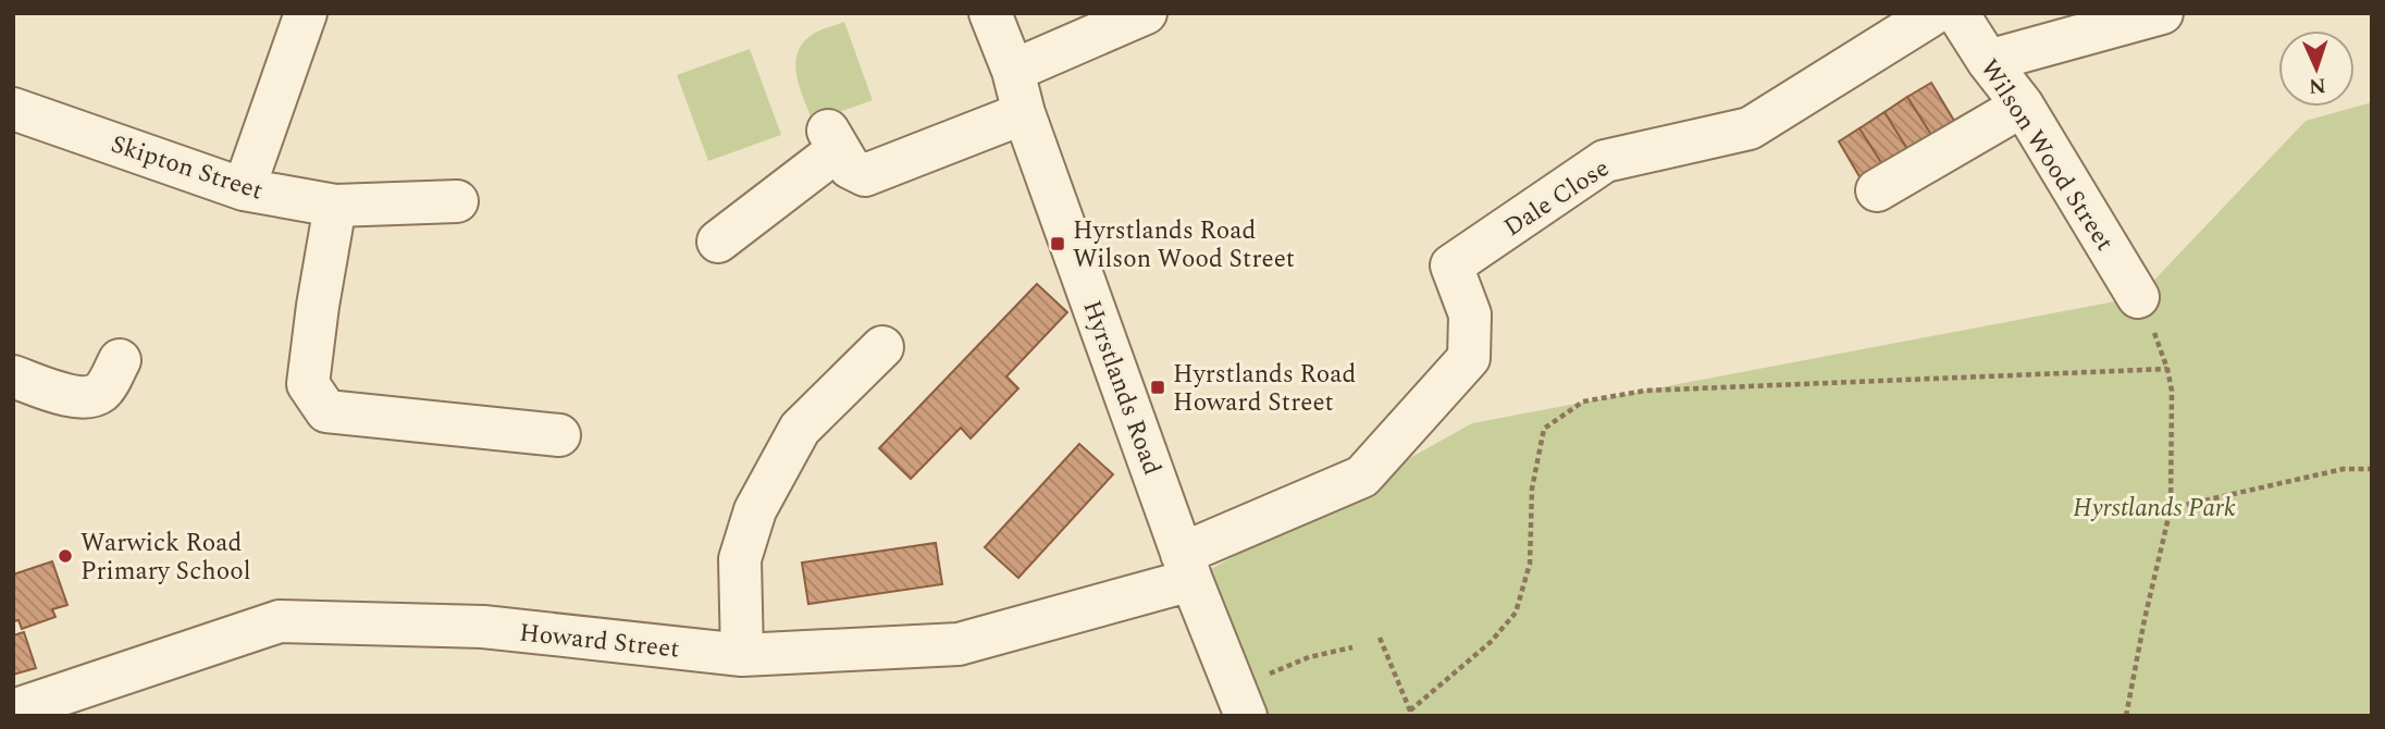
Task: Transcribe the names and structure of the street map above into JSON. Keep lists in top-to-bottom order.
{
  "streets": {
    "street": [
      "Wilson Wood Street",
      "Skipton Street",
      "Dale Close",
      "Hyrstlands Road",
      "Howard Street"
    ]
  },
  "crossings": [
    ["Dale Close", "Howard Street"],
    ["Hyrstlands Road", "Howard Street"]
  ],
  "parks": ["Hyrstlands Park"],
  "places": {
    "transit": ["Hyrstlands Road Wilson Wood Street", "Hyrstlands Road Howard Street"],
    "other": ["Warwick Road Primary School"]
  },
  "north": "bottom"
}
